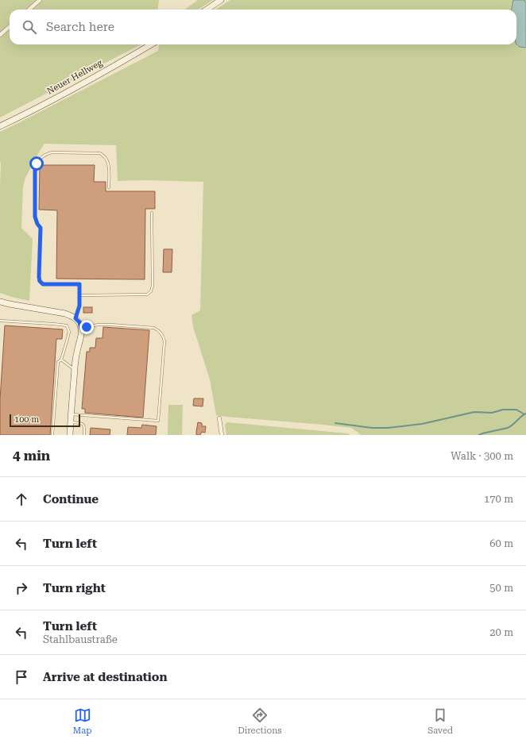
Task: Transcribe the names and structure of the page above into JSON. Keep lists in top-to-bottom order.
{
  "streets": {
    "main road": ["Neuer Hellweg"]
  },
  "scale_bar": "100 m",
  "page": {
    "search": "Search here",
    "scale": "100 m",
    "heading": ["4 min", "Walk · 300 m"],
    "list": [
      ["Continue", "170 m"],
      ["Turn left", "60 m"],
      ["Turn right", "50 m"],
      ["Turn left", "Stahlbaustraße", "20 m"],
      "Arrive at destination"
    ],
    "nav": ["Map", "Directions", "Saved"]
  }
}
